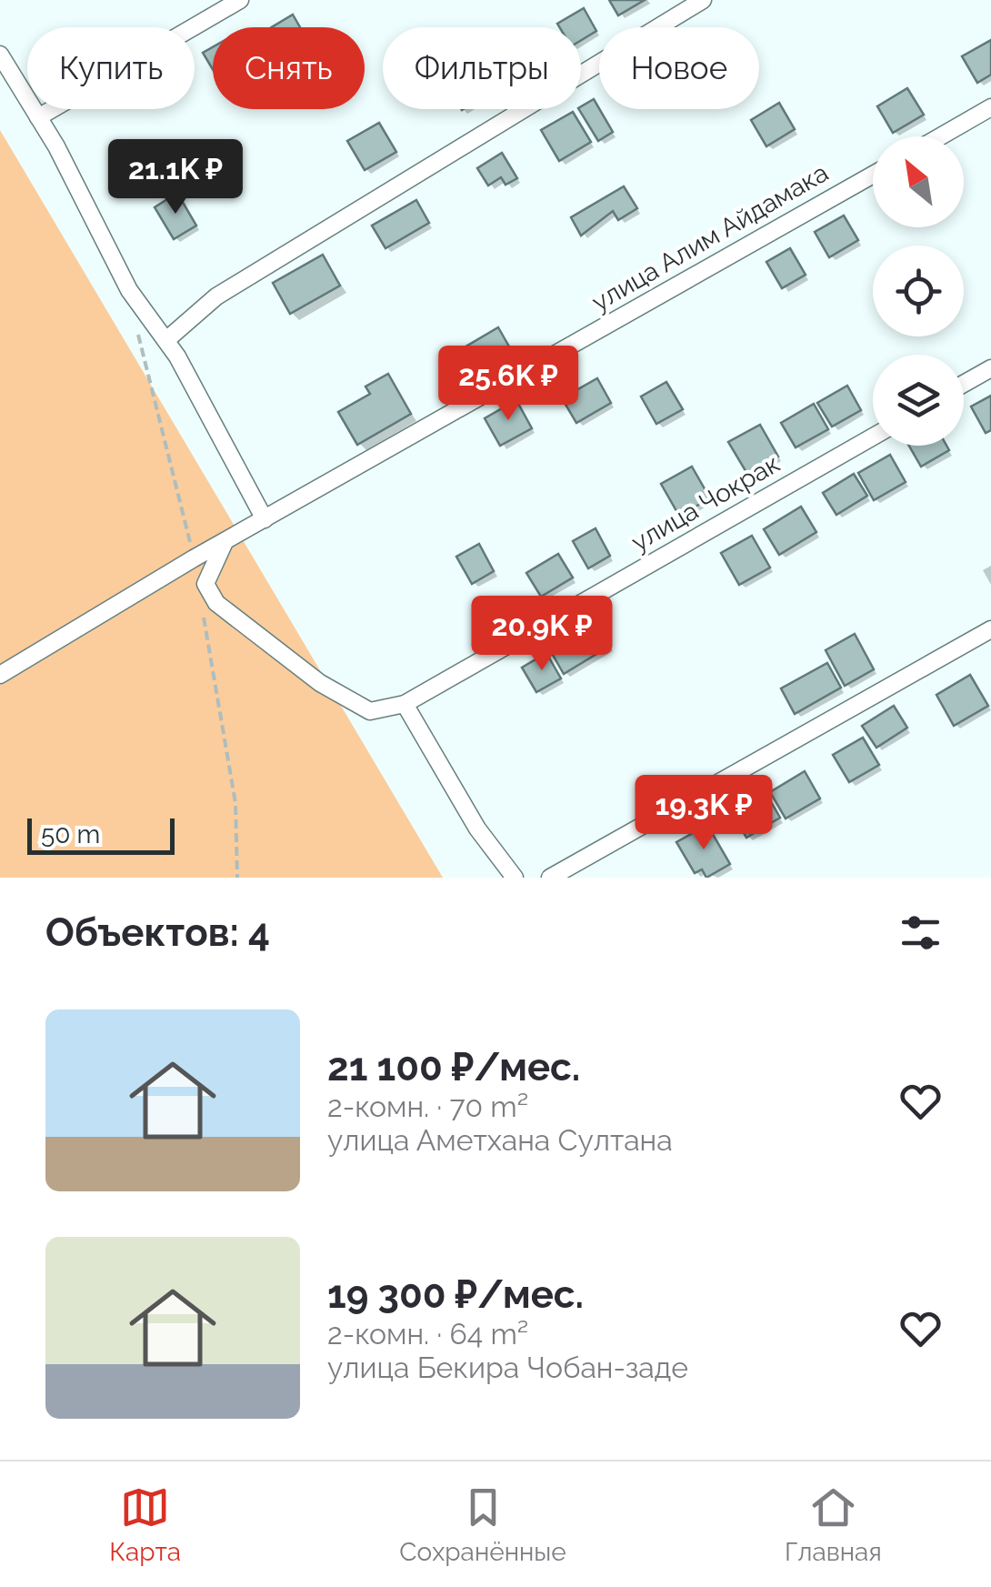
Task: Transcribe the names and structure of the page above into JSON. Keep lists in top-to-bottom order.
{
  "streets": {
    "street": ["улица Алим Айдамака", "улица Чокрак"]
  },
  "scale_bar": "50 m",
  "north": "top left",
  "page": {
    "chip": [
      "Купить",
      "Снять",
      "Фильтры",
      "Новое"
    ],
    "price": [
      "21.1K ₽",
      "25.6K ₽",
      "20.9K ₽",
      "19.3K ₽"
    ],
    "scale": "50 m",
    "heading": "Объектов: 4",
    "list": [
      {
        "name": "21 100 ₽/мес.",
        "note": "2-комн. · 70 m² · улица Аметхана Султана"
      },
      {
        "name": "19 300 ₽/мес.",
        "note": "2-комн. · 64 m² · улица Бекира Чобан-заде"
      }
    ],
    "tabs": ["Карта", "Сохранённые", "Главная"]
  }
}
